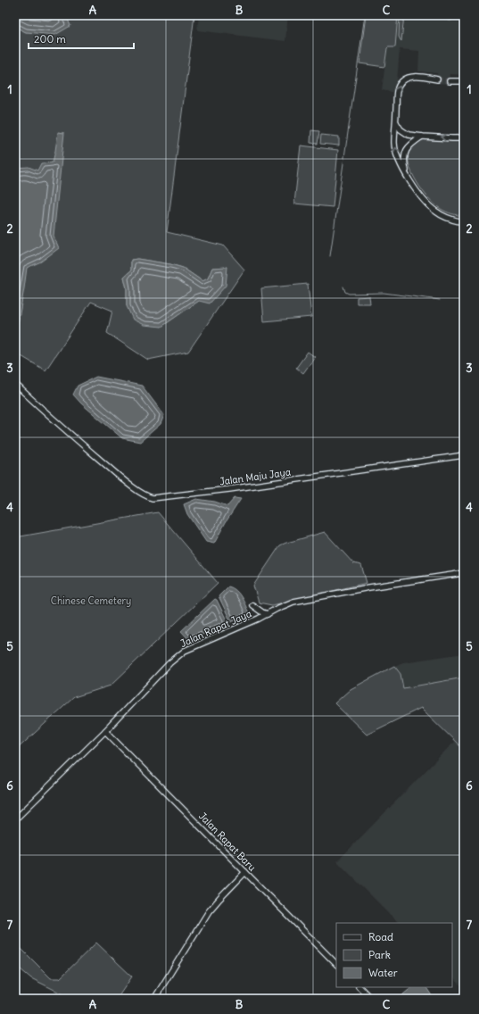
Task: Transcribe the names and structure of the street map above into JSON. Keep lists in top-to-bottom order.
{
  "streets": {
    "street": ["Jalan Maju Jaya", "Jalan Rapat Jaya", "Jalan Rapat Baru"]
  },
  "crossings": [
    ["Jalan Rapat Jaya", "Jalan Rapat Baru"]
  ],
  "parks": ["Chinese Cemetery"],
  "legend": ["Road", "Park", "Water"],
  "scale_bar": "200 m",
  "grid": {
    "columns": ["A", "B", "C"],
    "rows": [
      "1",
      "2",
      "3",
      "4",
      "5",
      "6",
      "7"
    ]
  }
}
